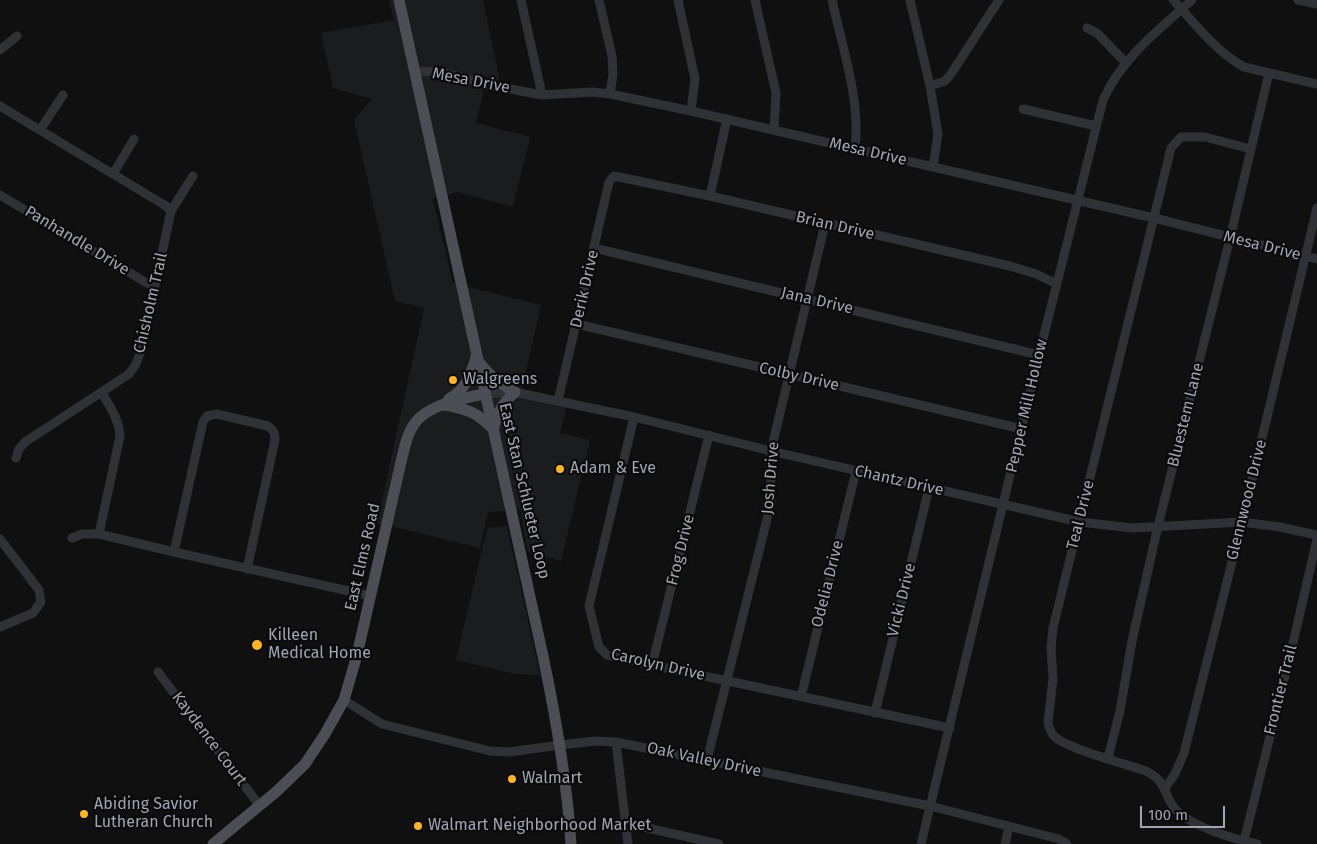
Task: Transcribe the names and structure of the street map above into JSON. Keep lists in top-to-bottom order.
{
  "streets": {
    "main road": ["East Stan Schlueter Loop", "East Elms Road"],
    "street": [
      "Mesa Drive",
      "Brian Drive",
      "Panhandle Drive",
      "Derik Drive",
      "Jana Drive",
      "Chisholm Trail",
      "Colby Drive",
      "Pepper Mill Hollow",
      "Bluestem Lane",
      "Josh Drive",
      "Chantz Drive",
      "Glennwood Drive",
      "Teal Drive",
      "Frog Drive",
      "Odelia Drive",
      "Vicki Drive",
      "Carolyn Drive",
      "Frontier Trail",
      "Kaydence Court",
      "Oak Valley Drive"
    ]
  },
  "crossings": [
    ["Mesa Drive", "Pepper Mill Hollow"],
    ["Mesa Drive", "Bluestem Lane"],
    ["Mesa Drive", "East Stan Schlueter Loop"],
    ["Mesa Drive", "Glennwood Drive"],
    ["Mesa Drive", "Teal Drive"],
    ["Brian Drive", "Derik Drive"],
    ["Brian Drive", "Pepper Mill Hollow"],
    ["Brian Drive", "Josh Drive"],
    ["Panhandle Drive", "Chisholm Trail"],
    ["Derik Drive", "Jana Drive"],
    ["Derik Drive", "Colby Drive"],
    ["Derik Drive", "Chantz Drive"],
    ["Jana Drive", "Pepper Mill Hollow"],
    ["Jana Drive", "Josh Drive"],
    ["Colby Drive", "Pepper Mill Hollow"],
    ["Colby Drive", "Josh Drive"],
    ["Pepper Mill Hollow", "Chantz Drive"],
    ["Pepper Mill Hollow", "Carolyn Drive"],
    ["Pepper Mill Hollow", "Oak Valley Drive"],
    ["Bluestem Lane", "Chantz Drive"],
    ["Bluestem Lane", "Teal Drive"],
    ["Josh Drive", "Chantz Drive"],
    ["Josh Drive", "Carolyn Drive"],
    ["Josh Drive", "Oak Valley Drive"],
    ["Chantz Drive", "East Stan Schlueter Loop"],
    ["Chantz Drive", "Glennwood Drive"],
    ["Chantz Drive", "Teal Drive"],
    ["Chantz Drive", "Frog Drive"],
    ["Chantz Drive", "East Elms Road"],
    ["Chantz Drive", "Odelia Drive"],
    ["Chantz Drive", "Vicki Drive"],
    ["Chantz Drive", "Carolyn Drive"],
    ["Chantz Drive", "Frontier Trail"],
    ["East Stan Schlueter Loop", "East Elms Road"],
    ["East Stan Schlueter Loop", "Oak Valley Drive"],
    ["Glennwood Drive", "Teal Drive"],
    ["Teal Drive", "Frontier Trail"],
    ["Frog Drive", "Carolyn Drive"],
    ["East Elms Road", "Kaydence Court"],
    ["East Elms Road", "Oak Valley Drive"],
    ["Odelia Drive", "Carolyn Drive"],
    ["Vicki Drive", "Carolyn Drive"]
  ],
  "places": [
    "Walgreens",
    "Adam & Eve",
    "Killeen Medical Home",
    "Walmart",
    "Abiding Savior Lutheran Church",
    "Walmart Neighborhood Market"
  ],
  "scale_bar": "100 m"
}
